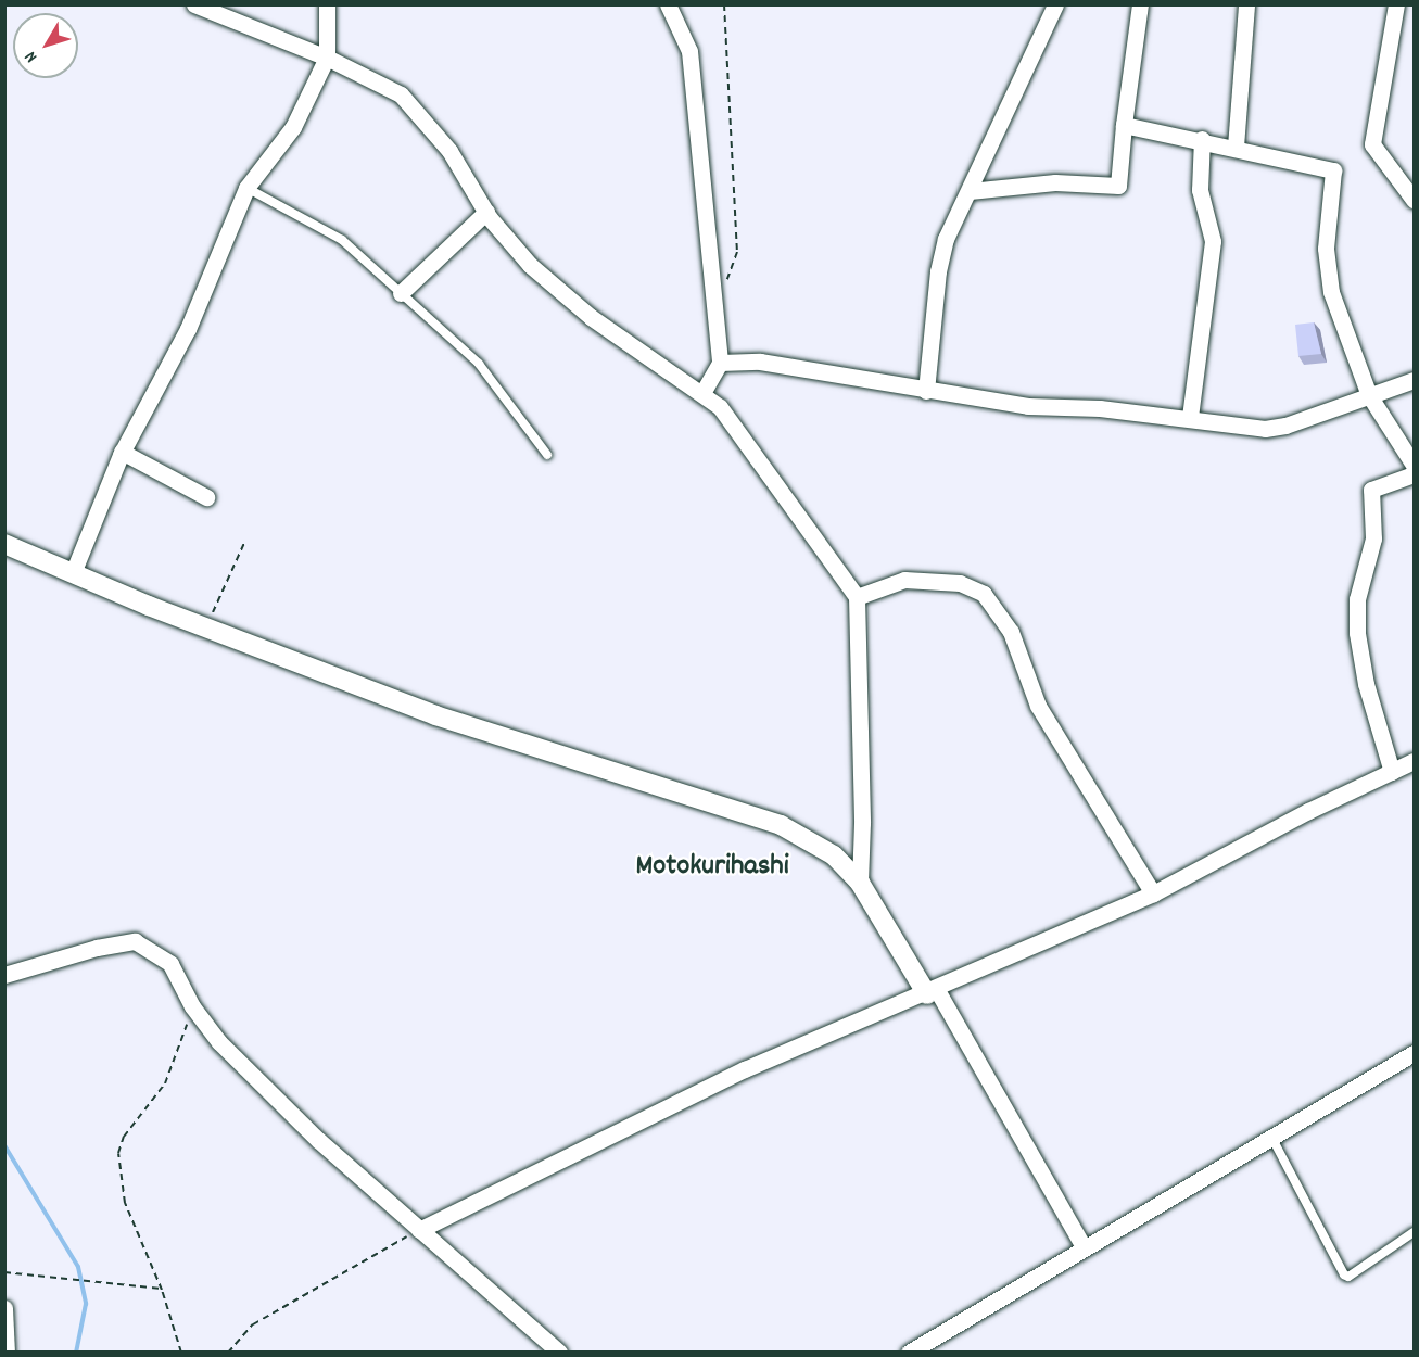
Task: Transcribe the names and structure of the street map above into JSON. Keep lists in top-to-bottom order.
{
  "districts": ["Motokurihashi"],
  "north": "bottom left"
}
